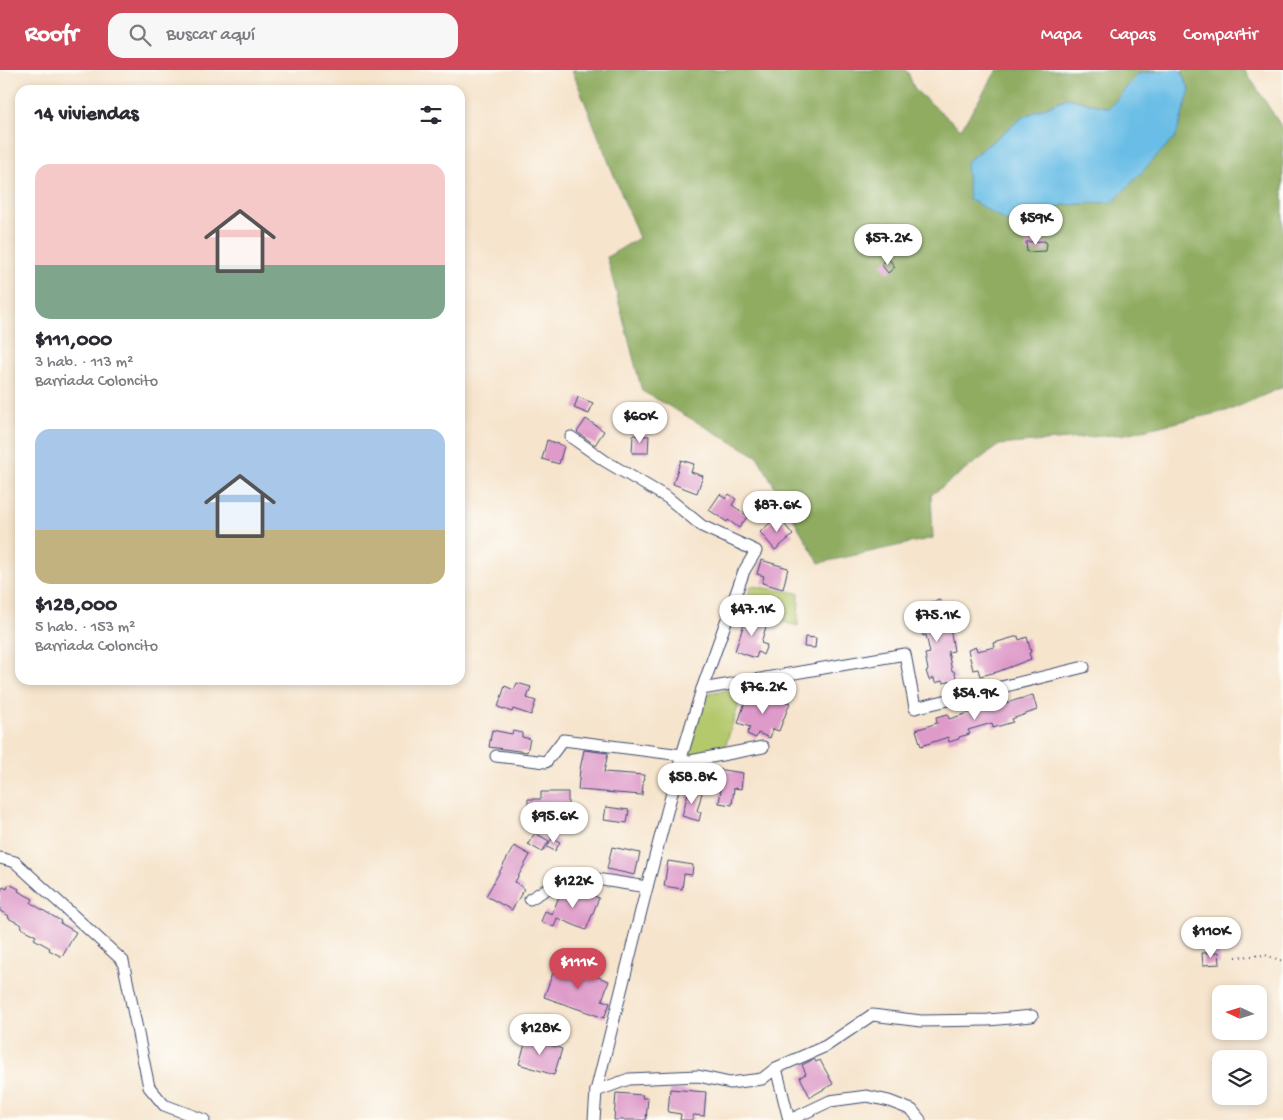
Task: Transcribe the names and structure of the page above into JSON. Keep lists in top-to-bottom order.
{
  "north": "left",
  "page": {
    "header": "Roofr",
    "search": "Buscar aquí",
    "nav": ["Mapa", "Capas", "Compartir"],
    "heading": "14 viviendas",
    "list": [
      {
        "name": "$111,000",
        "note": "3 hab. · 113 m² · Barriada Coloncito"
      },
      {
        "name": "$128,000",
        "note": "5 hab. · 153 m² · Barriada Coloncito"
      }
    ],
    "price": [
      "$59K",
      "$57.2K",
      "$60K",
      "$87.6K",
      "$47.1K",
      "$75.1K",
      "$76.2K",
      "$54.9K",
      "$58.8K",
      "$95.6K",
      "$122K",
      "$110K",
      "$111K",
      "$128K"
    ]
  }
}
